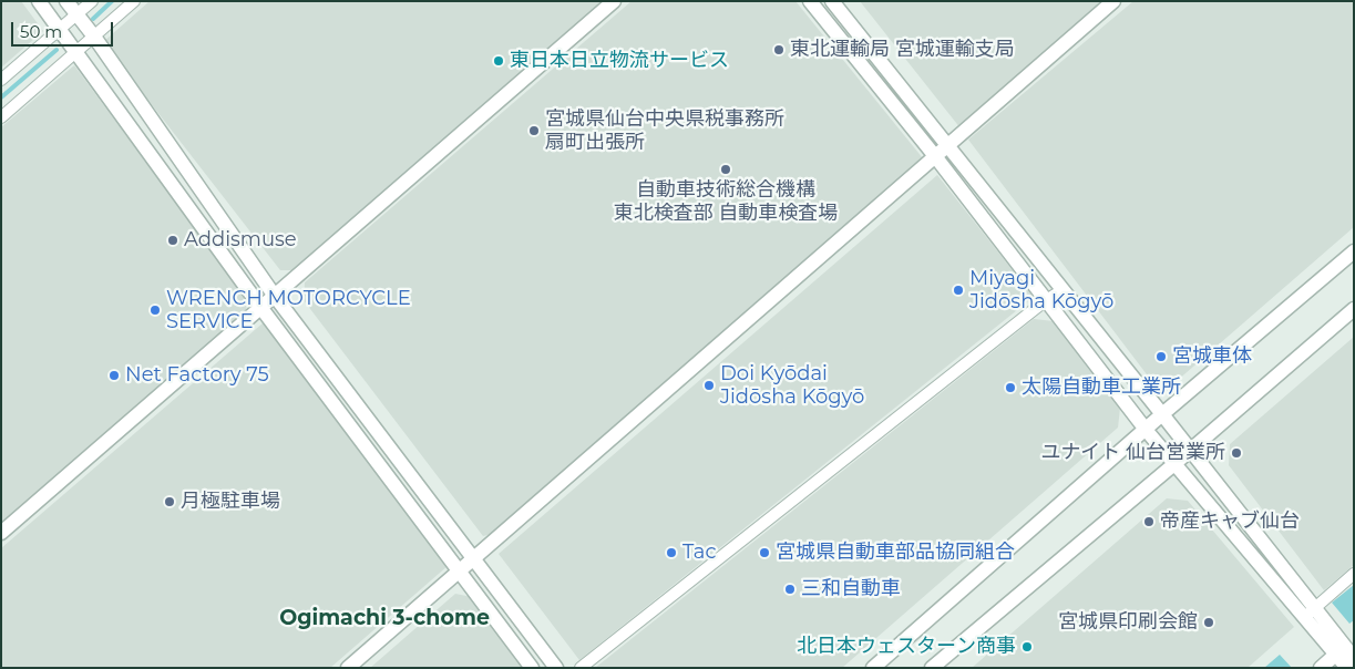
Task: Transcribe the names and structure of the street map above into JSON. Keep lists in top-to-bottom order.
{
  "districts": ["Ogimachi 3-chome"],
  "places": [
    "東北運輸局 宮城運輸支局",
    "東日本日立物流サービス",
    "宮城県仙台中央県税事務所 扇町出張所",
    "自動車技術総合機構 東北検査部 自動車検査場",
    "Addismuse",
    "Miyagi Jidōsha Kōgyō",
    "WRENCH MOTORCYCLE SERVICE",
    "宮城車体",
    "Net Factory 75",
    "Doi Kyōdai Jidōsha Kōgyō",
    "太陽自動車工業所",
    "ユナイト 仙台営業所",
    "月極駐車場",
    "帝産キャブ仙台",
    "Tac",
    "宮城県自動車部品協同組合",
    "三和自動車",
    "宮城県印刷会館",
    "北日本ウェスターン商事"
  ],
  "scale_bar": "50 m"
}
